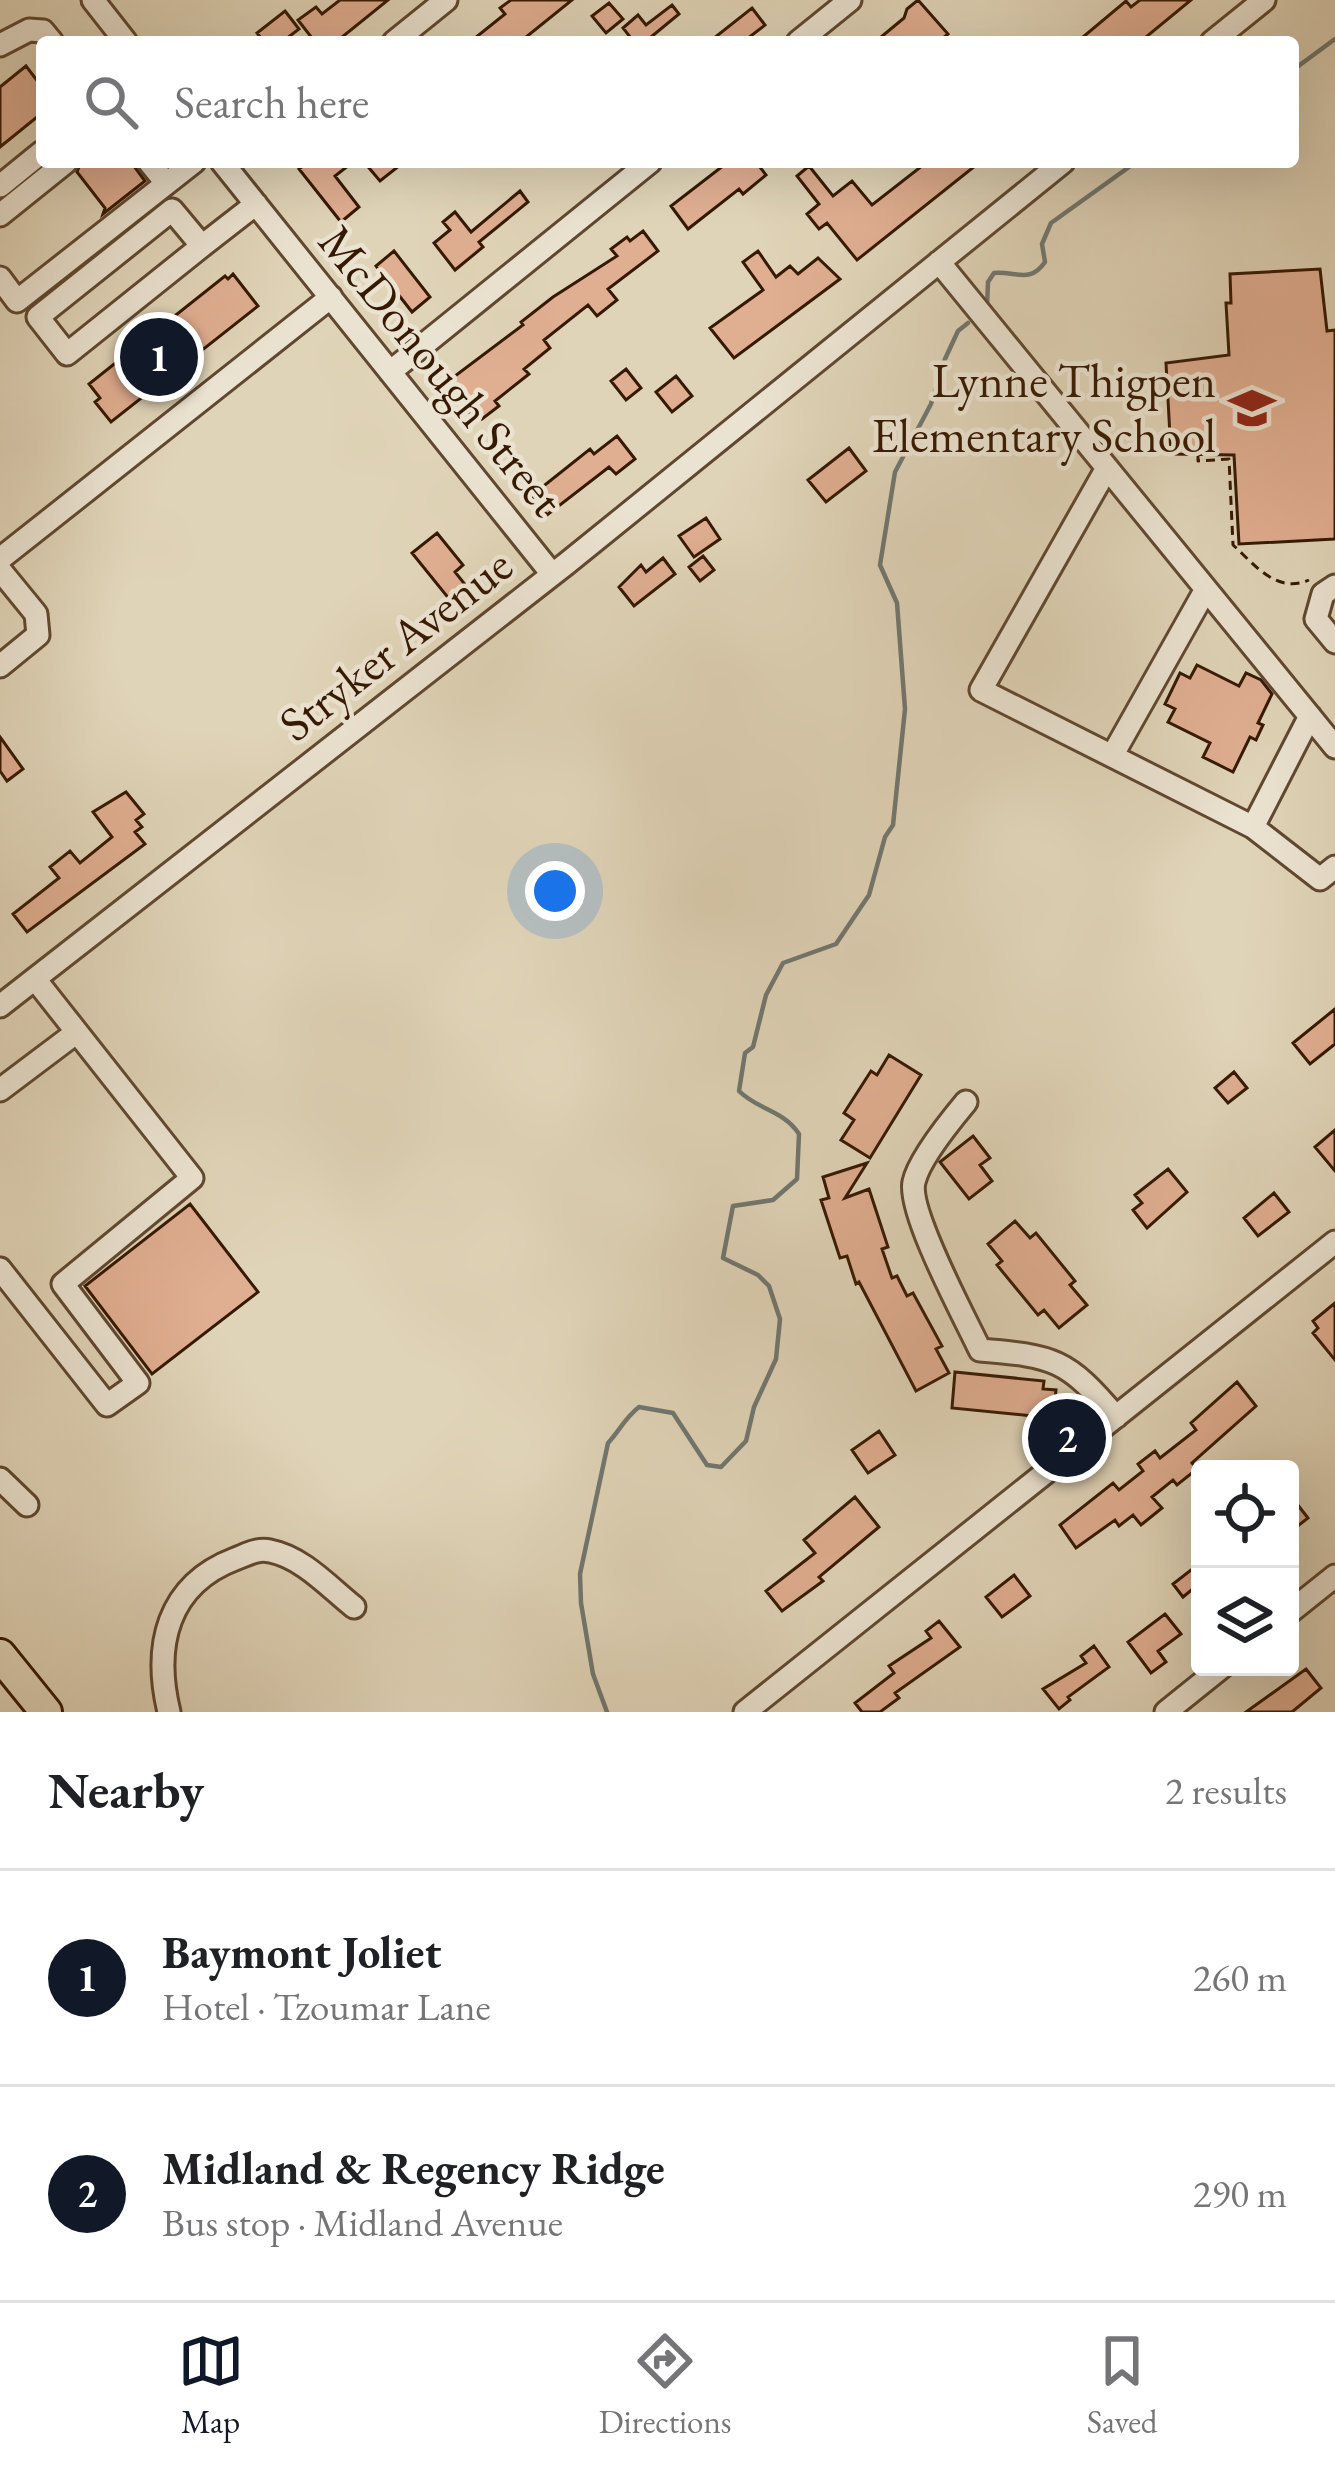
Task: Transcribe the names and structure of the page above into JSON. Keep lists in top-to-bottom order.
{
  "streets": {
    "street": ["McDonough Street", "Stryker Avenue"]
  },
  "crossings": [
    ["McDonough Street", "Stryker Avenue"]
  ],
  "places": {
    "school or university": ["Lynne Thigpen Elementary School"]
  },
  "page": {
    "search": "Search here",
    "pins": ["1", "2"],
    "heading": ["Nearby", "2 results"],
    "list": [
      {
        "mark": "1",
        "name": "Baymont Joliet",
        "note": "Hotel · Tzoumar Lane",
        "value": "260 m"
      },
      {
        "mark": "2",
        "name": "Midland & Regency Ridge",
        "note": "Bus stop · Midland Avenue",
        "value": "290 m"
      }
    ],
    "nav": ["Map", "Directions", "Saved"]
  }
}
